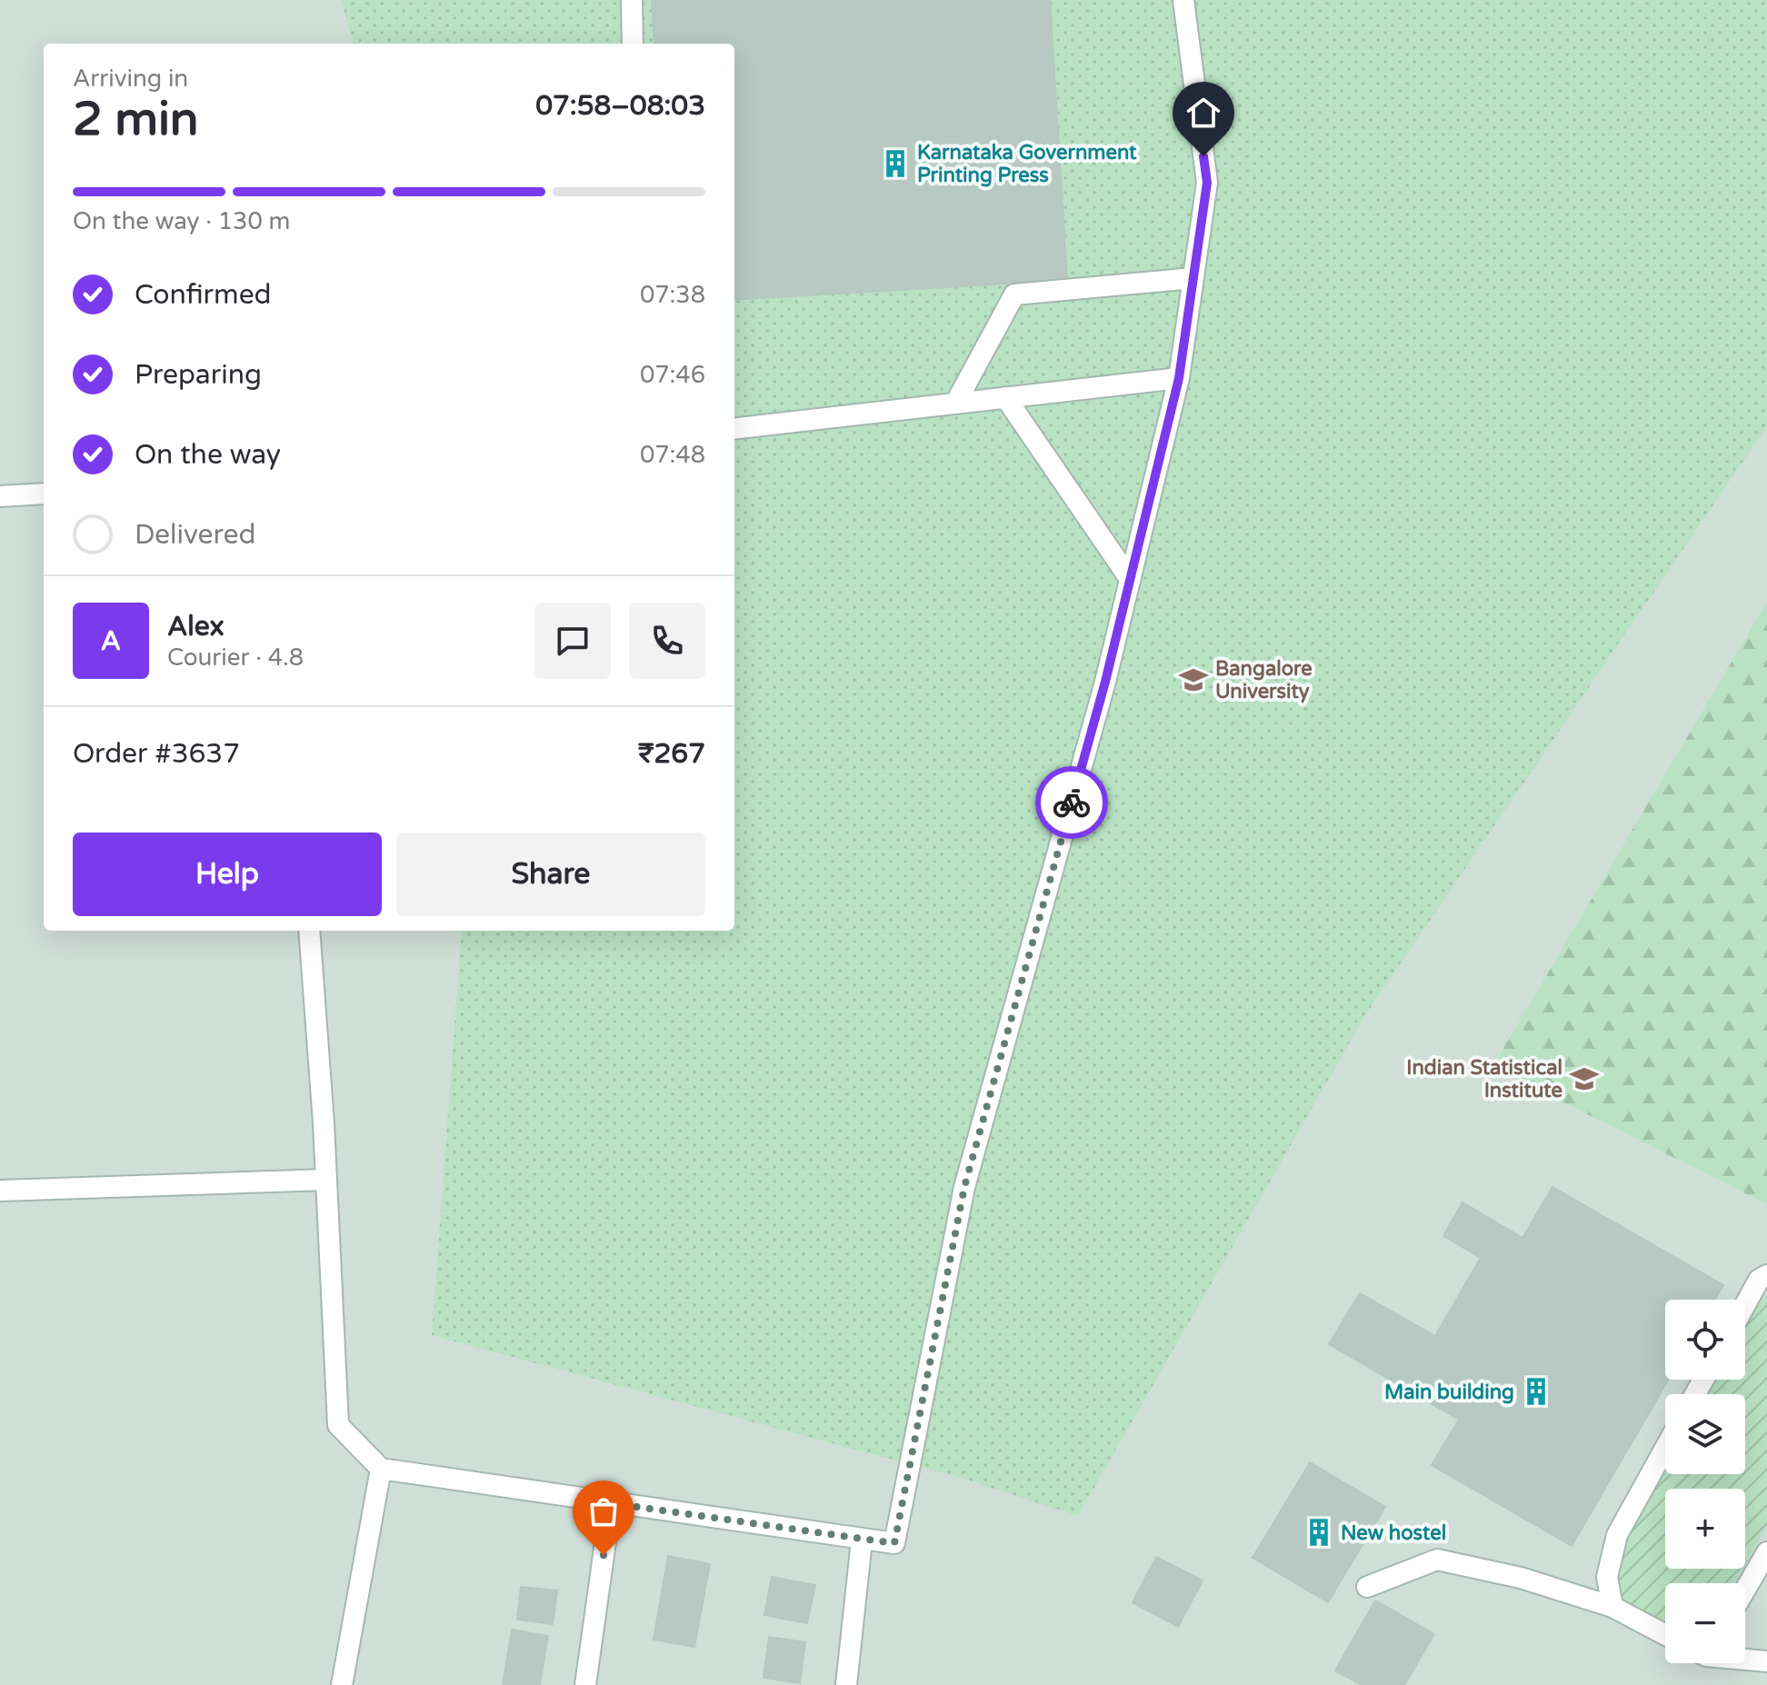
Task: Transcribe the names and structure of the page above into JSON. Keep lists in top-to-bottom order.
{
  "places": {
    "building": ["Karnataka Government Printing Press", "Main building", "New hostel"],
    "school or university": ["Bangalore University", "Indian Statistical Institute"]
  },
  "page": {
    "heading": ["2 min", "Arriving in", "07:58–08:03"],
    "panel": [
      "Alex",
      "Courier · 4.8",
      "Order #3637",
      "₹267"
    ],
    "bar": "On the way · 130 m",
    "list": [
      ["Confirmed", "07:38"],
      ["Preparing", "07:46"],
      ["On the way", "07:48"],
      "Delivered"
    ],
    "round": "A",
    "buttons": ["Help", "Share"],
    "map_buttons": ["+", "−"]
  }
}
